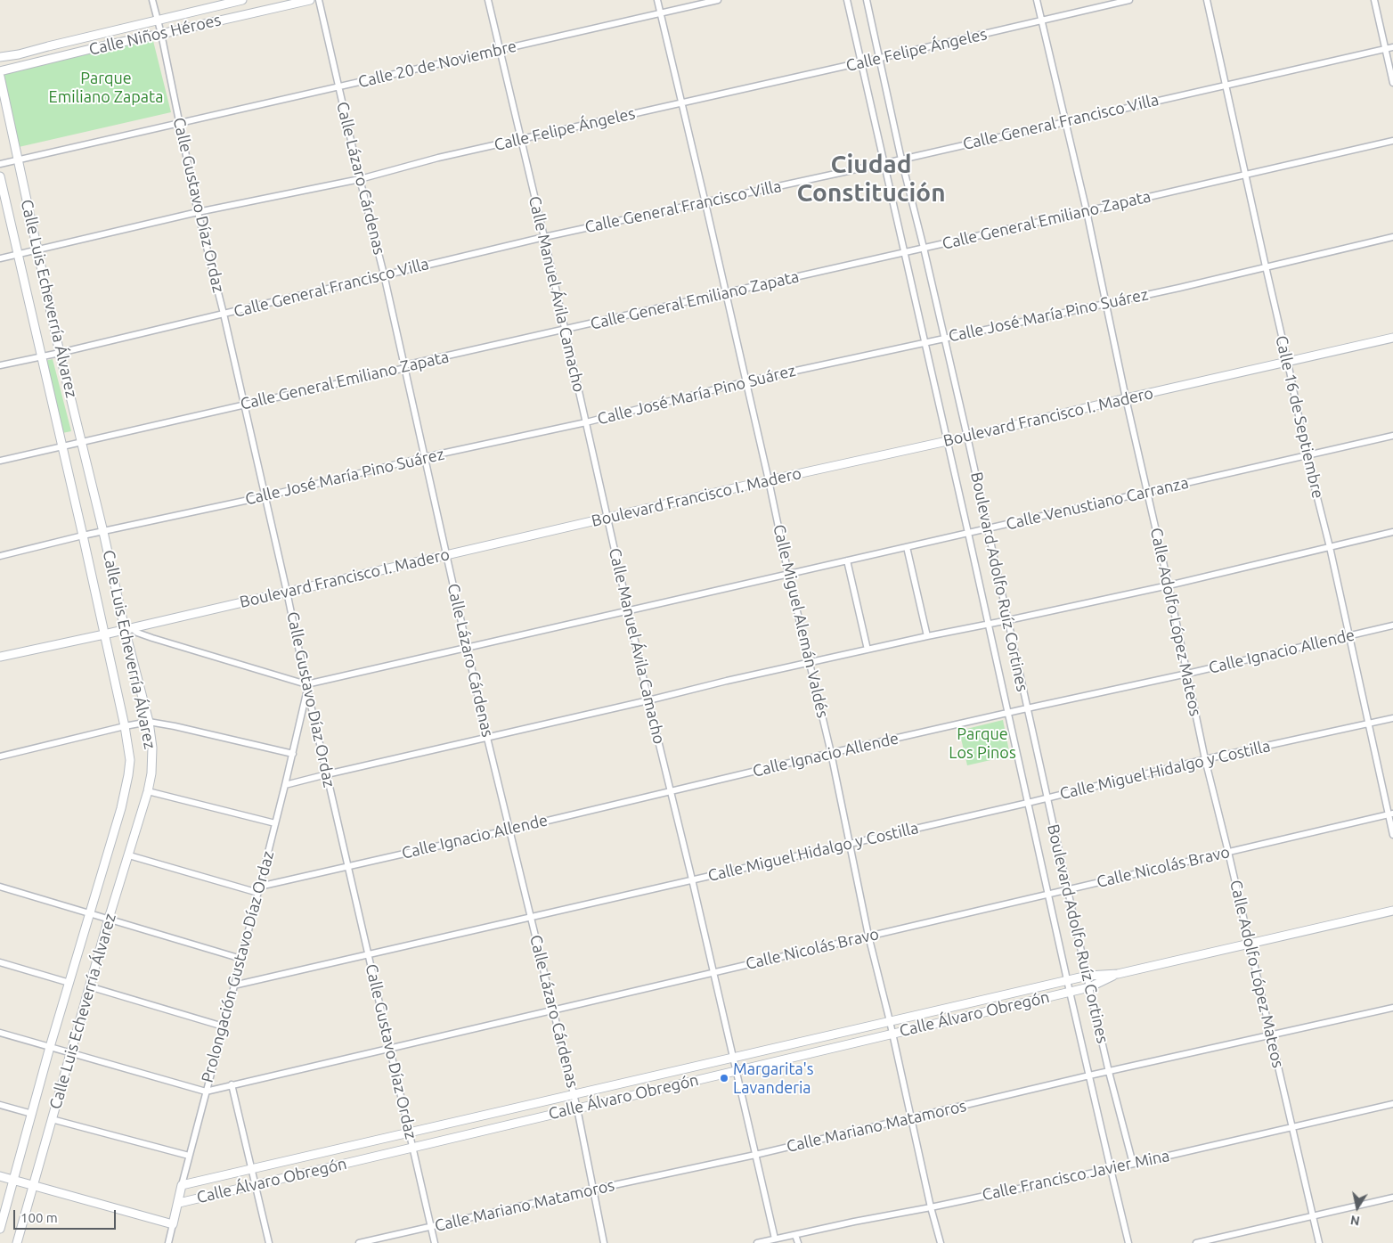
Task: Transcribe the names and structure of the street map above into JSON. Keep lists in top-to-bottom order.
{
  "streets": {
    "street": [
      "Calle Niños Héroes",
      "Calle Felipe Ángeles",
      "Calle 20 de Noviembre",
      "Calle General Francisco Villa",
      "Calle Lázaro Cárdenas",
      "Calle Gustavo Díaz Ordaz",
      "Calle General Emiliano Zapata",
      "Calle Manuel Ávila Camacho",
      "Calle Luis Echeverría Álvarez",
      "Calle José María Pino Suárez",
      "Boulevard Francisco I. Madero",
      "Calle 16 de Septiembre",
      "Calle Venustiano Carranza",
      "Boulevard Adolfo Ruíz Cortines",
      "Calle Miguel Alemán Valdés",
      "Calle Adolfo López Mateos",
      "Calle Ignacio Allende",
      "Calle Miguel Hidalgo y Costilla",
      "Calle Nicolás Bravo",
      "Prolongación Gustavo Díaz Ordaz",
      "Calle Álvaro Obregón",
      "Calle Mariano Matamoros",
      "Calle Francisco Javier Mina"
    ]
  },
  "crossings": [
    ["Calle Niños Héroes", "Calle Gustavo Díaz Ordaz"],
    ["Calle Felipe Ángeles", "Calle Lázaro Cárdenas"],
    ["Calle Felipe Ángeles", "Calle Gustavo Díaz Ordaz"],
    ["Calle Felipe Ángeles", "Calle Manuel Ávila Camacho"],
    ["Calle Felipe Ángeles", "Calle Luis Echeverría Álvarez"],
    ["Calle Felipe Ángeles", "Boulevard Adolfo Ruíz Cortines"],
    ["Calle Felipe Ángeles", "Calle Miguel Alemán Valdés"],
    ["Calle Felipe Ángeles", "Calle Adolfo López Mateos"],
    ["Calle 20 de Noviembre", "Calle Lázaro Cárdenas"],
    ["Calle 20 de Noviembre", "Calle Gustavo Díaz Ordaz"],
    ["Calle 20 de Noviembre", "Calle Manuel Ávila Camacho"],
    ["Calle 20 de Noviembre", "Calle Luis Echeverría Álvarez"],
    ["Calle 20 de Noviembre", "Calle Miguel Alemán Valdés"],
    ["Calle General Francisco Villa", "Calle Lázaro Cárdenas"],
    ["Calle General Francisco Villa", "Calle Gustavo Díaz Ordaz"],
    ["Calle General Francisco Villa", "Calle Manuel Ávila Camacho"],
    ["Calle General Francisco Villa", "Calle Luis Echeverría Álvarez"],
    ["Calle General Francisco Villa", "Calle 16 de Septiembre"],
    ["Calle General Francisco Villa", "Boulevard Adolfo Ruíz Cortines"],
    ["Calle General Francisco Villa", "Calle Miguel Alemán Valdés"],
    ["Calle General Francisco Villa", "Calle Adolfo López Mateos"],
    ["Calle Lázaro Cárdenas", "Calle General Emiliano Zapata"],
    ["Calle Lázaro Cárdenas", "Calle José María Pino Suárez"],
    ["Calle Lázaro Cárdenas", "Boulevard Francisco I. Madero"],
    ["Calle Lázaro Cárdenas", "Calle Venustiano Carranza"],
    ["Calle Lázaro Cárdenas", "Calle Ignacio Allende"],
    ["Calle Lázaro Cárdenas", "Calle Miguel Hidalgo y Costilla"],
    ["Calle Lázaro Cárdenas", "Calle Nicolás Bravo"],
    ["Calle Lázaro Cárdenas", "Calle Álvaro Obregón"],
    ["Calle Lázaro Cárdenas", "Calle Mariano Matamoros"],
    ["Calle Gustavo Díaz Ordaz", "Calle General Emiliano Zapata"],
    ["Calle Gustavo Díaz Ordaz", "Calle José María Pino Suárez"],
    ["Calle Gustavo Díaz Ordaz", "Boulevard Francisco I. Madero"],
    ["Calle Gustavo Díaz Ordaz", "Calle Venustiano Carranza"],
    ["Calle Gustavo Díaz Ordaz", "Calle Ignacio Allende"],
    ["Calle Gustavo Díaz Ordaz", "Calle Miguel Hidalgo y Costilla"],
    ["Calle Gustavo Díaz Ordaz", "Calle Nicolás Bravo"],
    ["Calle Gustavo Díaz Ordaz", "Prolongación Gustavo Díaz Ordaz"],
    ["Calle Gustavo Díaz Ordaz", "Calle Álvaro Obregón"],
    ["Calle Gustavo Díaz Ordaz", "Calle Mariano Matamoros"],
    ["Calle General Emiliano Zapata", "Calle Manuel Ávila Camacho"],
    ["Calle General Emiliano Zapata", "Calle Luis Echeverría Álvarez"],
    ["Calle General Emiliano Zapata", "Calle 16 de Septiembre"],
    ["Calle General Emiliano Zapata", "Boulevard Adolfo Ruíz Cortines"],
    ["Calle General Emiliano Zapata", "Calle Miguel Alemán Valdés"],
    ["Calle General Emiliano Zapata", "Calle Adolfo López Mateos"],
    ["Calle Manuel Ávila Camacho", "Calle José María Pino Suárez"],
    ["Calle Manuel Ávila Camacho", "Boulevard Francisco I. Madero"],
    ["Calle Manuel Ávila Camacho", "Calle Venustiano Carranza"],
    ["Calle Manuel Ávila Camacho", "Calle Ignacio Allende"],
    ["Calle Manuel Ávila Camacho", "Calle Miguel Hidalgo y Costilla"],
    ["Calle Manuel Ávila Camacho", "Calle Nicolás Bravo"],
    ["Calle Manuel Ávila Camacho", "Calle Álvaro Obregón"],
    ["Calle Manuel Ávila Camacho", "Calle Mariano Matamoros"],
    ["Calle Manuel Ávila Camacho", "Calle Francisco Javier Mina"],
    ["Calle Luis Echeverría Álvarez", "Calle José María Pino Suárez"],
    ["Calle Luis Echeverría Álvarez", "Boulevard Francisco I. Madero"],
    ["Calle José María Pino Suárez", "Calle 16 de Septiembre"],
    ["Calle José María Pino Suárez", "Boulevard Adolfo Ruíz Cortines"],
    ["Calle José María Pino Suárez", "Calle Miguel Alemán Valdés"],
    ["Calle José María Pino Suárez", "Calle Adolfo López Mateos"],
    ["Boulevard Francisco I. Madero", "Calle 16 de Septiembre"],
    ["Boulevard Francisco I. Madero", "Boulevard Adolfo Ruíz Cortines"],
    ["Boulevard Francisco I. Madero", "Calle Miguel Alemán Valdés"],
    ["Boulevard Francisco I. Madero", "Calle Adolfo López Mateos"],
    ["Calle 16 de Septiembre", "Calle Venustiano Carranza"],
    ["Calle 16 de Septiembre", "Calle Ignacio Allende"],
    ["Calle 16 de Septiembre", "Calle Miguel Hidalgo y Costilla"],
    ["Calle 16 de Septiembre", "Calle Nicolás Bravo"],
    ["Calle Venustiano Carranza", "Boulevard Adolfo Ruíz Cortines"],
    ["Calle Venustiano Carranza", "Calle Miguel Alemán Valdés"],
    ["Calle Venustiano Carranza", "Calle Adolfo López Mateos"],
    ["Calle Venustiano Carranza", "Prolongación Gustavo Díaz Ordaz"],
    ["Boulevard Adolfo Ruíz Cortines", "Calle Ignacio Allende"],
    ["Boulevard Adolfo Ruíz Cortines", "Calle Miguel Hidalgo y Costilla"],
    ["Boulevard Adolfo Ruíz Cortines", "Calle Nicolás Bravo"],
    ["Boulevard Adolfo Ruíz Cortines", "Calle Álvaro Obregón"],
    ["Boulevard Adolfo Ruíz Cortines", "Calle Mariano Matamoros"],
    ["Boulevard Adolfo Ruíz Cortines", "Calle Francisco Javier Mina"],
    ["Calle Miguel Alemán Valdés", "Calle Ignacio Allende"],
    ["Calle Miguel Alemán Valdés", "Calle Miguel Hidalgo y Costilla"],
    ["Calle Miguel Alemán Valdés", "Calle Nicolás Bravo"],
    ["Calle Miguel Alemán Valdés", "Calle Álvaro Obregón"],
    ["Calle Miguel Alemán Valdés", "Calle Mariano Matamoros"],
    ["Calle Miguel Alemán Valdés", "Calle Francisco Javier Mina"],
    ["Calle Adolfo López Mateos", "Calle Ignacio Allende"],
    ["Calle Adolfo López Mateos", "Calle Miguel Hidalgo y Costilla"],
    ["Calle Adolfo López Mateos", "Calle Nicolás Bravo"],
    ["Calle Adolfo López Mateos", "Calle Álvaro Obregón"],
    ["Calle Adolfo López Mateos", "Calle Mariano Matamoros"],
    ["Calle Adolfo López Mateos", "Calle Francisco Javier Mina"],
    ["Calle Ignacio Allende", "Prolongación Gustavo Díaz Ordaz"],
    ["Calle Miguel Hidalgo y Costilla", "Prolongación Gustavo Díaz Ordaz"],
    ["Calle Nicolás Bravo", "Prolongación Gustavo Díaz Ordaz"],
    ["Prolongación Gustavo Díaz Ordaz", "Calle Álvaro Obregón"]
  ],
  "districts": ["Ciudad Constitución"],
  "parks": ["Parque Emiliano Zapata", "Parque Los Pinos"],
  "places": ["Margarita's Lavanderia"],
  "scale_bar": "100 m",
  "north": "bottom"
}
